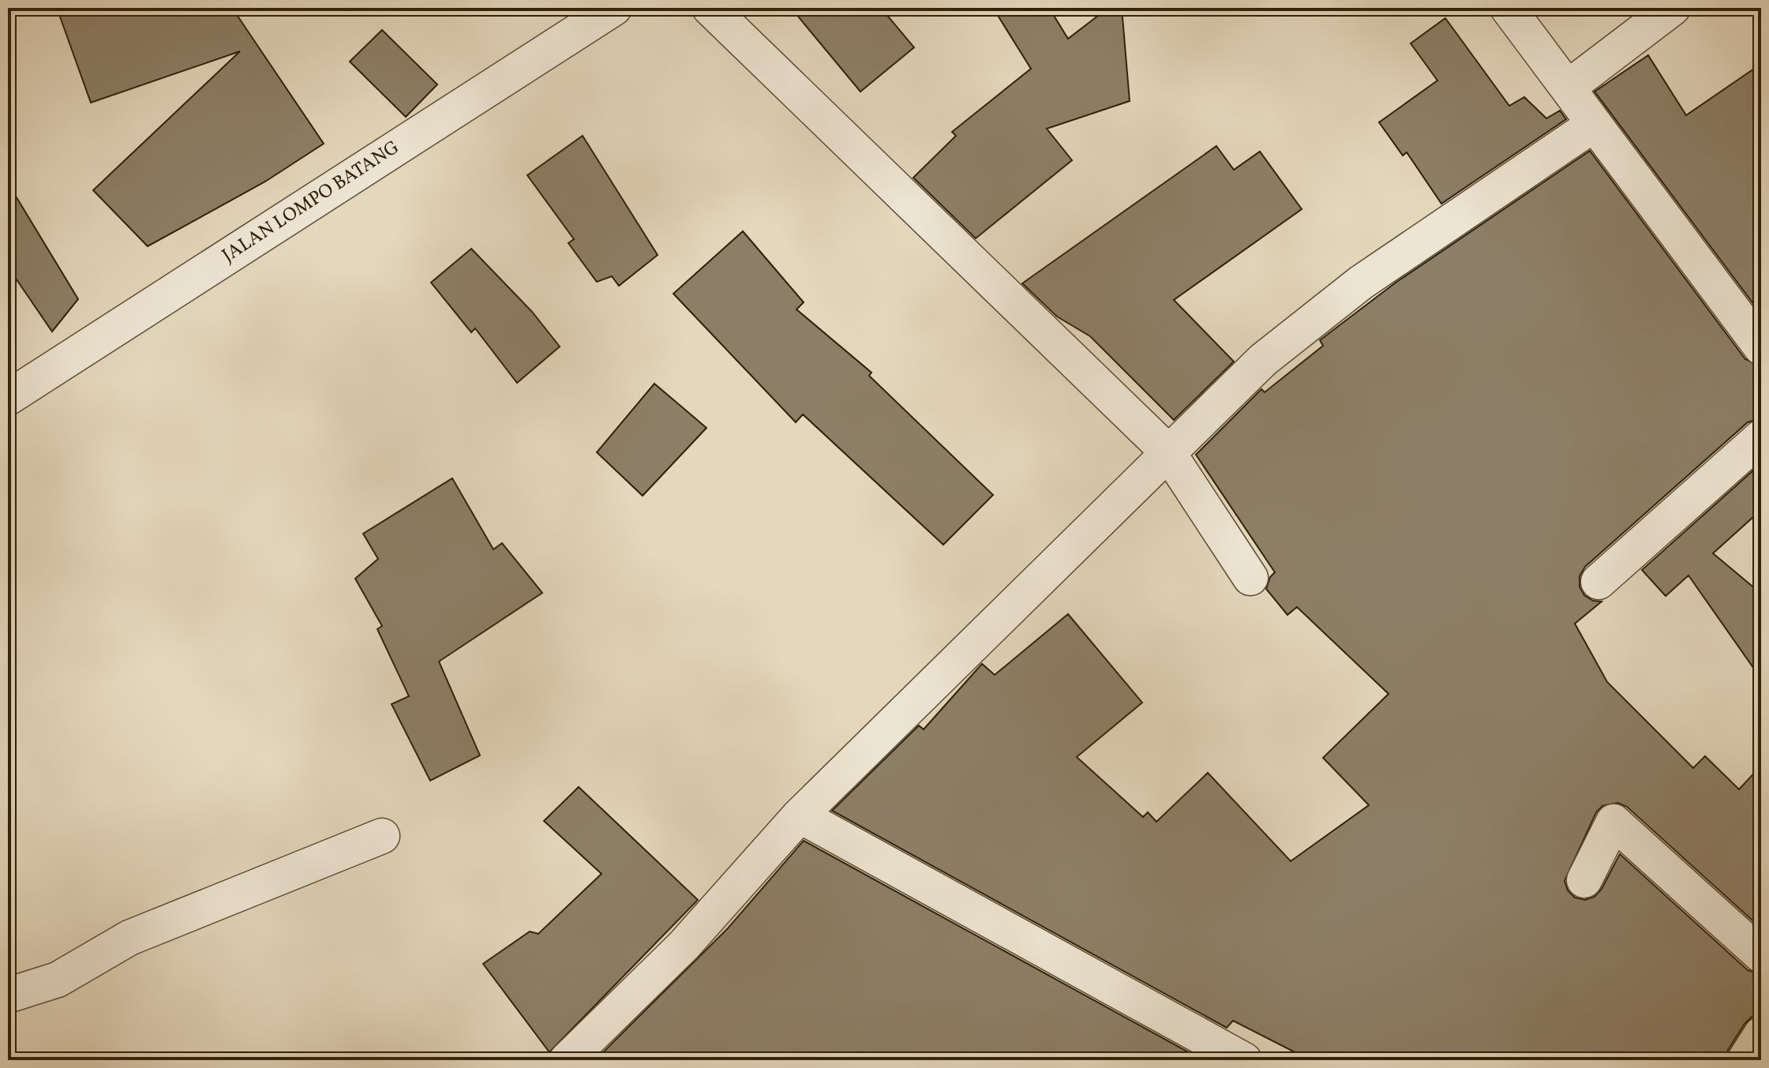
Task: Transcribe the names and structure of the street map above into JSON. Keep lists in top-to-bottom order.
{
  "streets": {
    "street": ["JALAN LOMPO BATANG"]
  }
}
